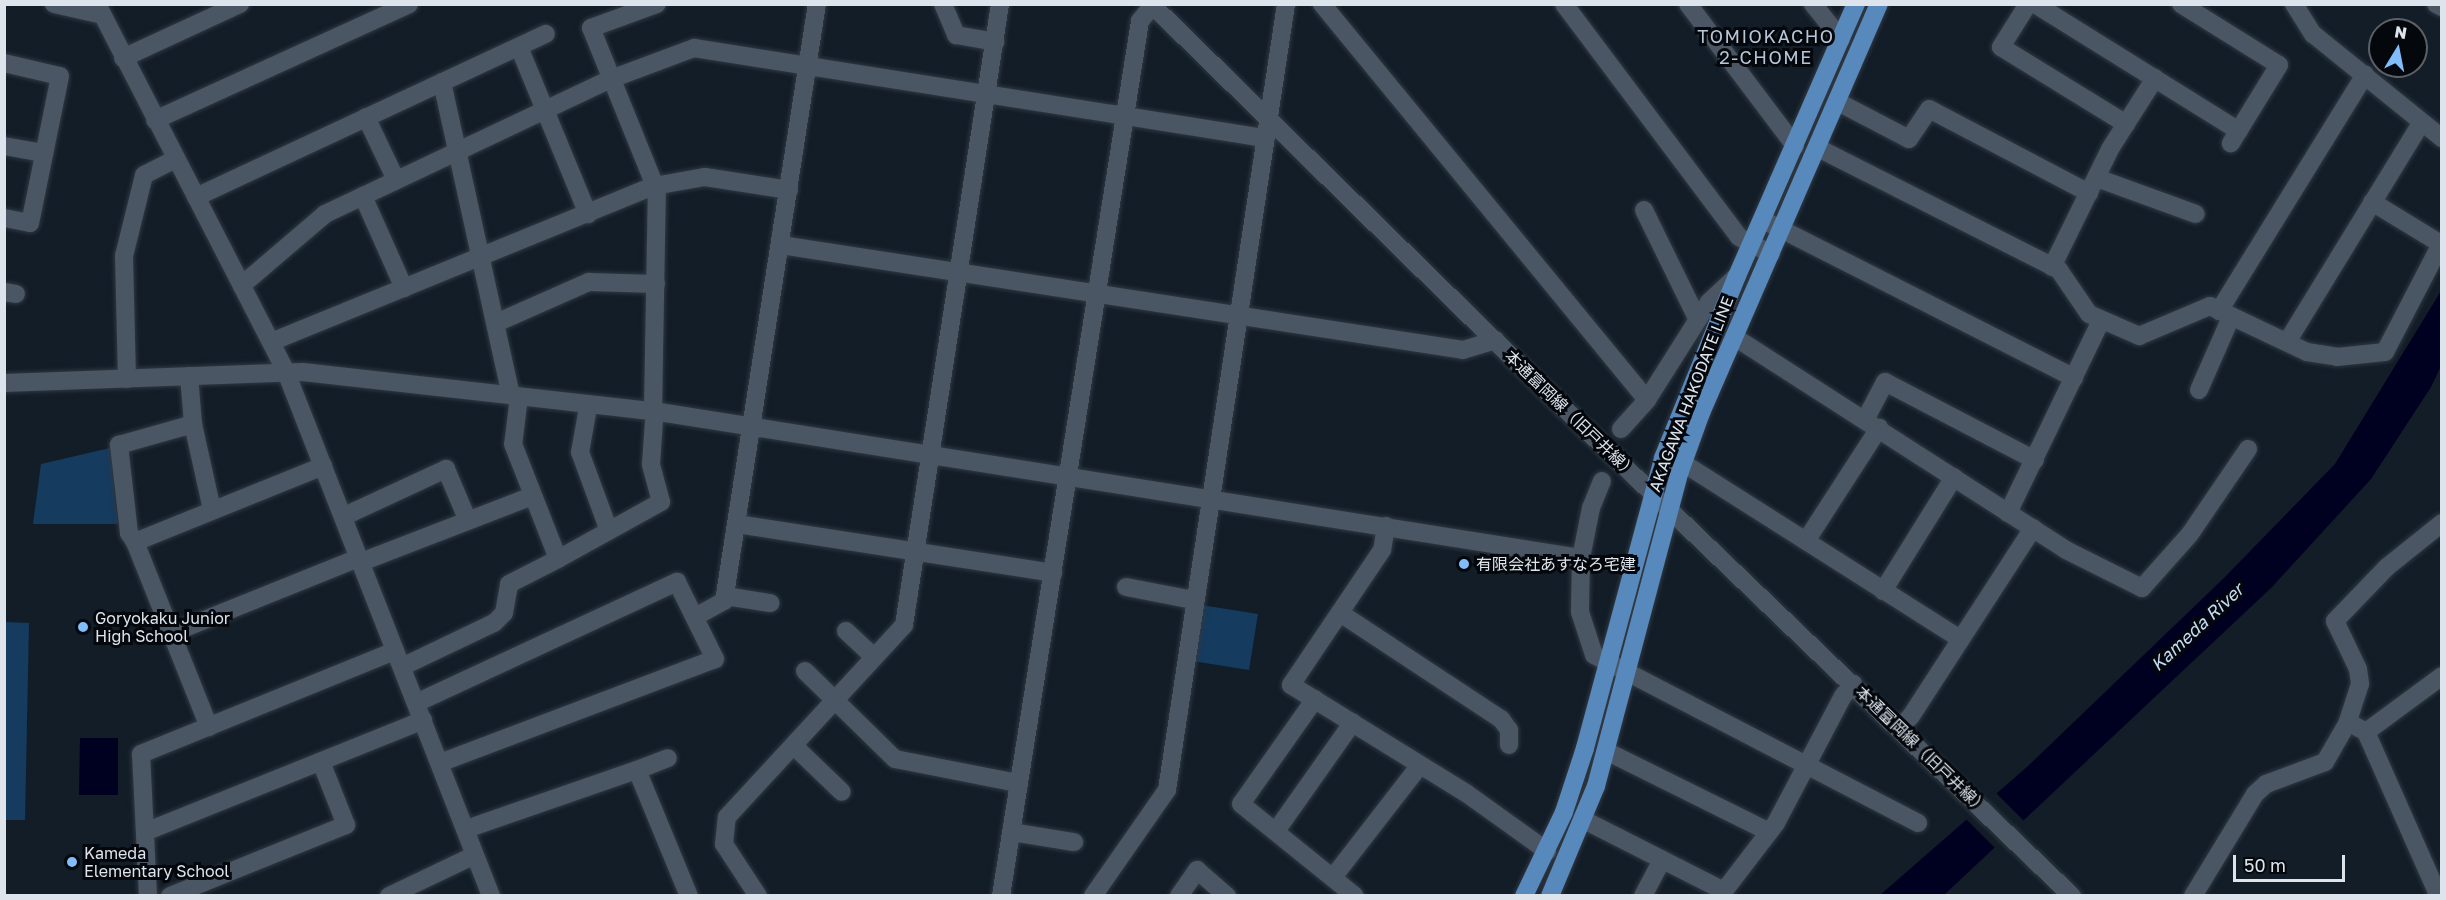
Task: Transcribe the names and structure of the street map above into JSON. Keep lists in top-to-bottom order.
{
  "streets": {
    "main road": ["AKAGAWA HAKODATE LINE"],
    "street": ["本通富岡線（旧戸井線）"]
  },
  "crossings": [
    ["AKAGAWA HAKODATE LINE", "本通富岡線（旧戸井線）"]
  ],
  "districts": ["TOMIOKACHO 2-CHOME"],
  "water": ["Kameda River"],
  "places": ["有限会社あすなろ宅建", "Goryokaku Junior High School", "Kameda Elementary School"],
  "scale_bar": "50 m",
  "north": "top"
}
